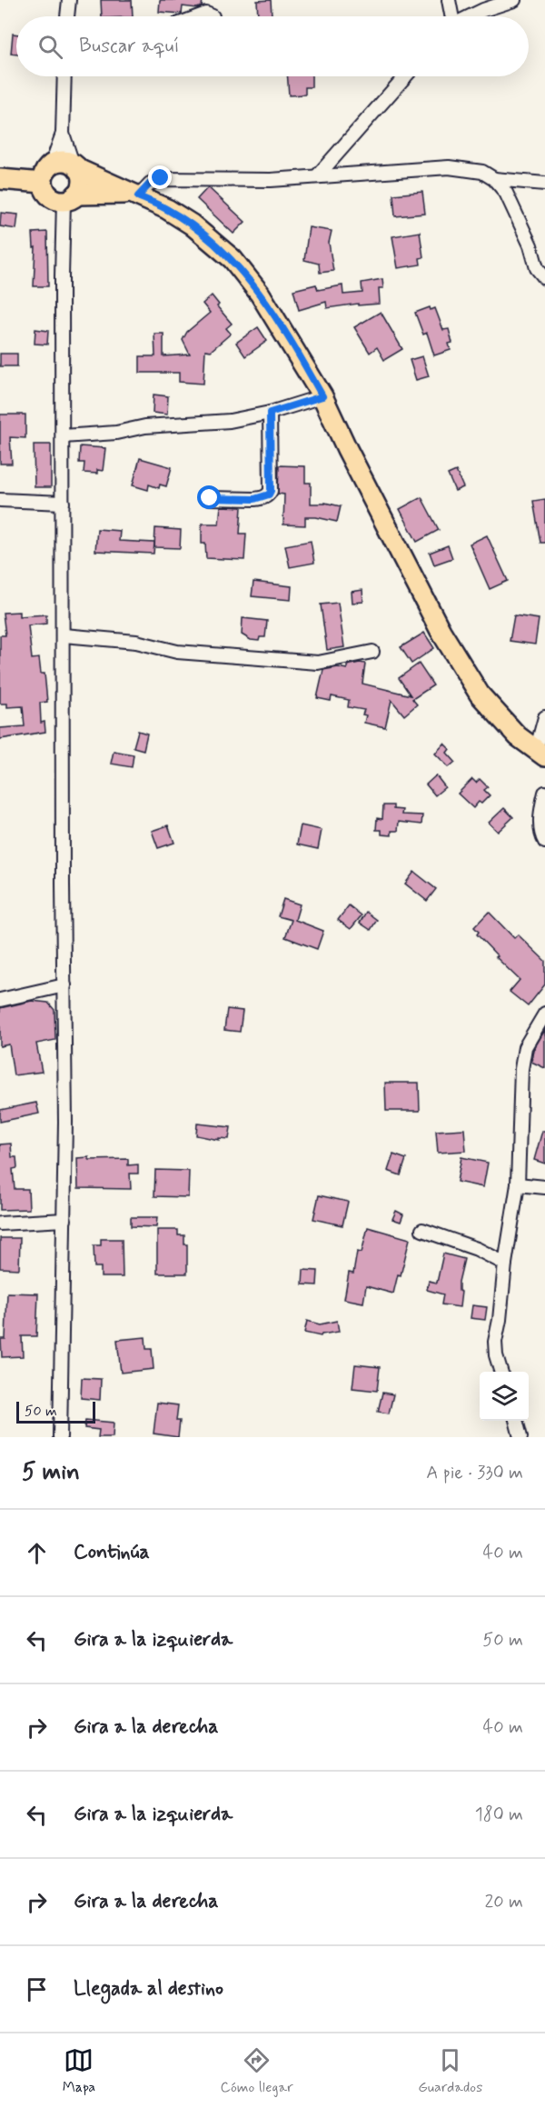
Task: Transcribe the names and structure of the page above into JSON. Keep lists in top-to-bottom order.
{
  "scale_bar": "50 m",
  "page": {
    "search": "Buscar aquí",
    "scale": "50 m",
    "heading": ["5 min", "A pie · 330 m"],
    "list": [
      ["Continúa", "40 m"],
      ["Gira a la izquierda", "50 m"],
      ["Gira a la derecha", "40 m"],
      ["Gira a la izquierda", "180 m"],
      ["Gira a la derecha", "20 m"],
      "Llegada al destino"
    ],
    "nav": ["Mapa", "Cómo llegar", "Guardados"]
  }
}
